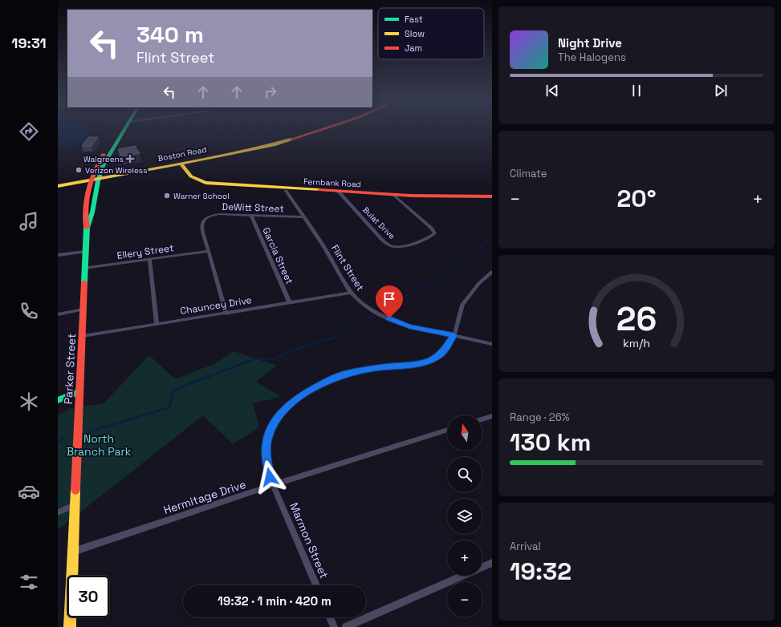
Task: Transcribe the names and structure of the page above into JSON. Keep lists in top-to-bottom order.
{
  "streets": {
    "main road": ["Boston Road", "Fernbank Road", "Parker Street"],
    "street": [
      "DeWitt Street",
      "Bulat Drive",
      "Ellery Street",
      "Garcia Street",
      "Flint Street",
      "Chauncey Drive",
      "Hermitage Drive",
      "Marmon Street"
    ]
  },
  "crossings": [
    ["Boston Road", "Fernbank Road"],
    ["Boston Road", "Parker Street"],
    ["Fernbank Road", "Bulat Drive"],
    ["DeWitt Street", "Ellery Street"],
    ["DeWitt Street", "Garcia Street"],
    ["DeWitt Street", "Flint Street"],
    ["DeWitt Street", "Chauncey Drive"],
    ["Ellery Street", "Parker Street"],
    ["Garcia Street", "Chauncey Drive"],
    ["Flint Street", "Chauncey Drive"],
    ["Flint Street", "Marmon Street"],
    ["Chauncey Drive", "Parker Street"],
    ["Parker Street", "Hermitage Drive"],
    ["Hermitage Drive", "Marmon Street"]
  ],
  "parks": ["North Branch Park"],
  "places": {
    "health": ["Walgreens"],
    "other": ["Verizon Wireless", "Warner School"]
  },
  "legend": ["Fast", "Slow", "Jam"],
  "north": "top",
  "page": {
    "tabs": "19:31",
    "turn": ["340 m", "Flint Street"],
    "song": ["Night Drive", "The Halogens"],
    "tile": [
      "Climate",
      ["Range · 26%", "130 km"],
      ["Arrival", "19:32"]
    ],
    "heat": ["−", "20°", "+"],
    "map_buttons": ["+", "−"],
    "limit": "30",
    "trip": "19:32 · 1 min · 420 m",
    "gauge": ["26", "km/h"]
  }
}
